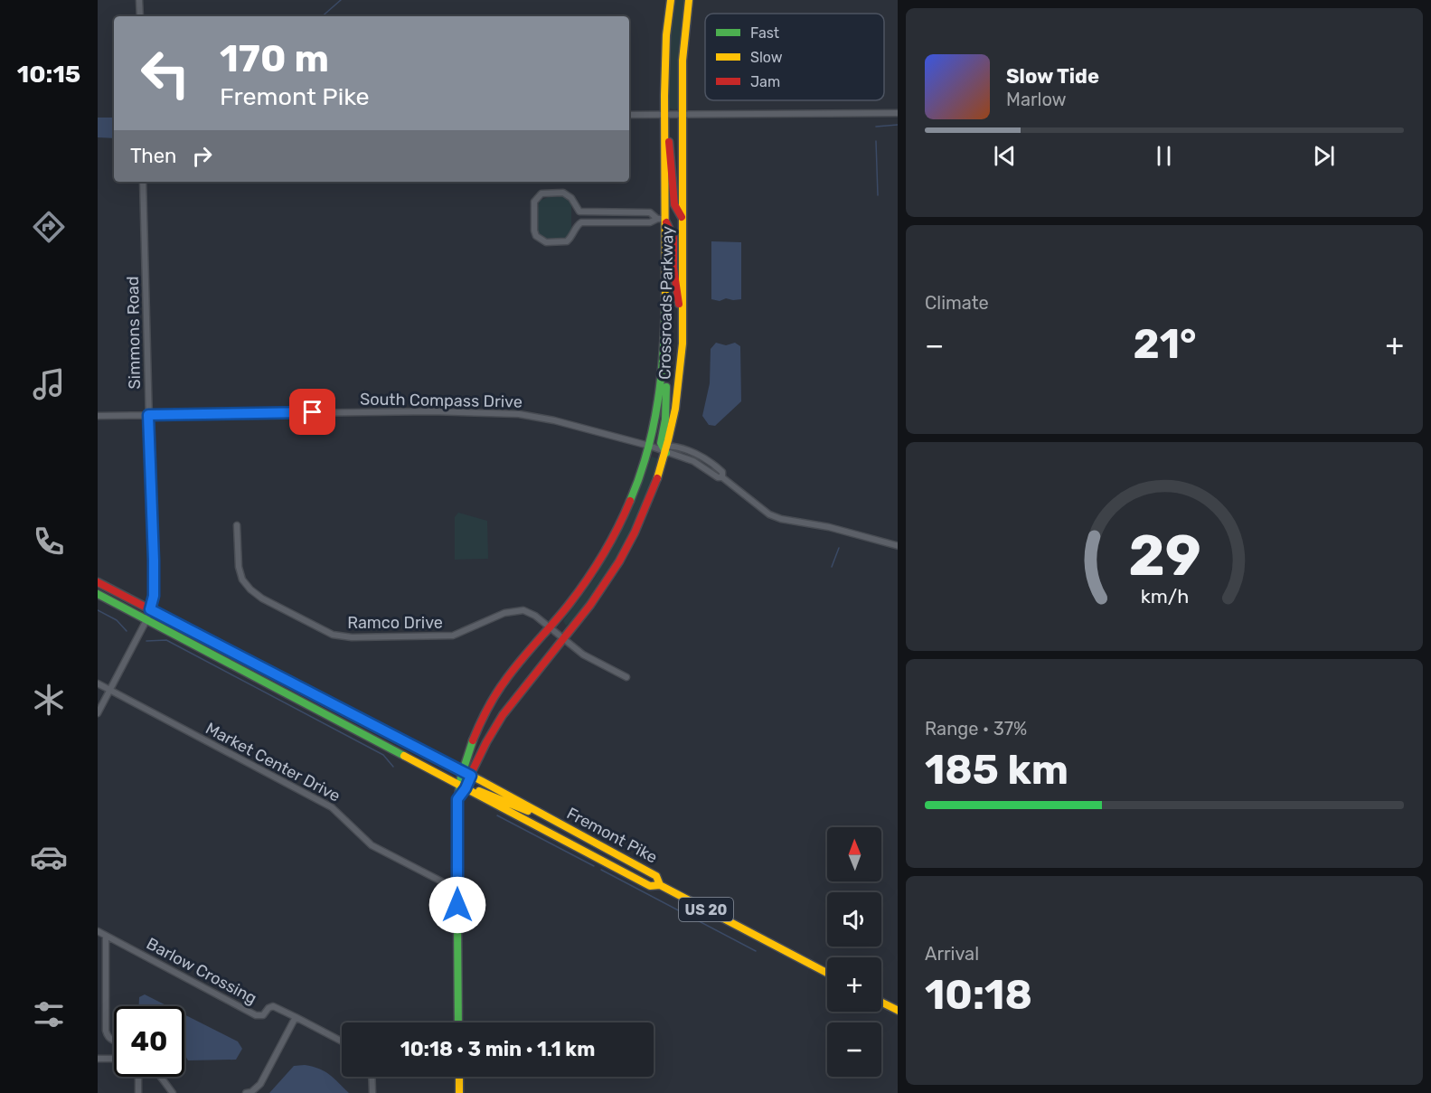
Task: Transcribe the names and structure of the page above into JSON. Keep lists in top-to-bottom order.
{
  "streets": {
    "main road": ["Crossroads Parkway", "Fremont Pike", "US 20"],
    "street": [
      "Simmons Road",
      "South Compass Drive",
      "Ramco Drive",
      "Market Center Drive",
      "Barlow Crossing"
    ]
  },
  "crossings": [
    ["Crossroads Parkway", "South Compass Drive"],
    ["Crossroads Parkway", "Ramco Drive"],
    ["Crossroads Parkway", "Fremont Pike"],
    ["Simmons Road", "South Compass Drive"],
    ["Simmons Road", "Market Center Drive"],
    ["Simmons Road", "Fremont Pike"],
    ["Fremont Pike", "US 20"]
  ],
  "legend": ["Fast", "Slow", "Jam"],
  "north": "top",
  "page": {
    "tabs": "10:15",
    "turn": ["170 m", "Fremont Pike"],
    "song": ["Slow Tide", "Marlow"],
    "then": "Then",
    "tile": [
      "Climate",
      ["Range · 37%", "185 km"],
      ["Arrival", "10:18"]
    ],
    "heat": ["−", "21°", "+"],
    "map_buttons": ["+", "−"],
    "limit": "40",
    "trip": "10:18 · 3 min · 1.1 km",
    "gauge": ["29", "km/h"]
  }
}
